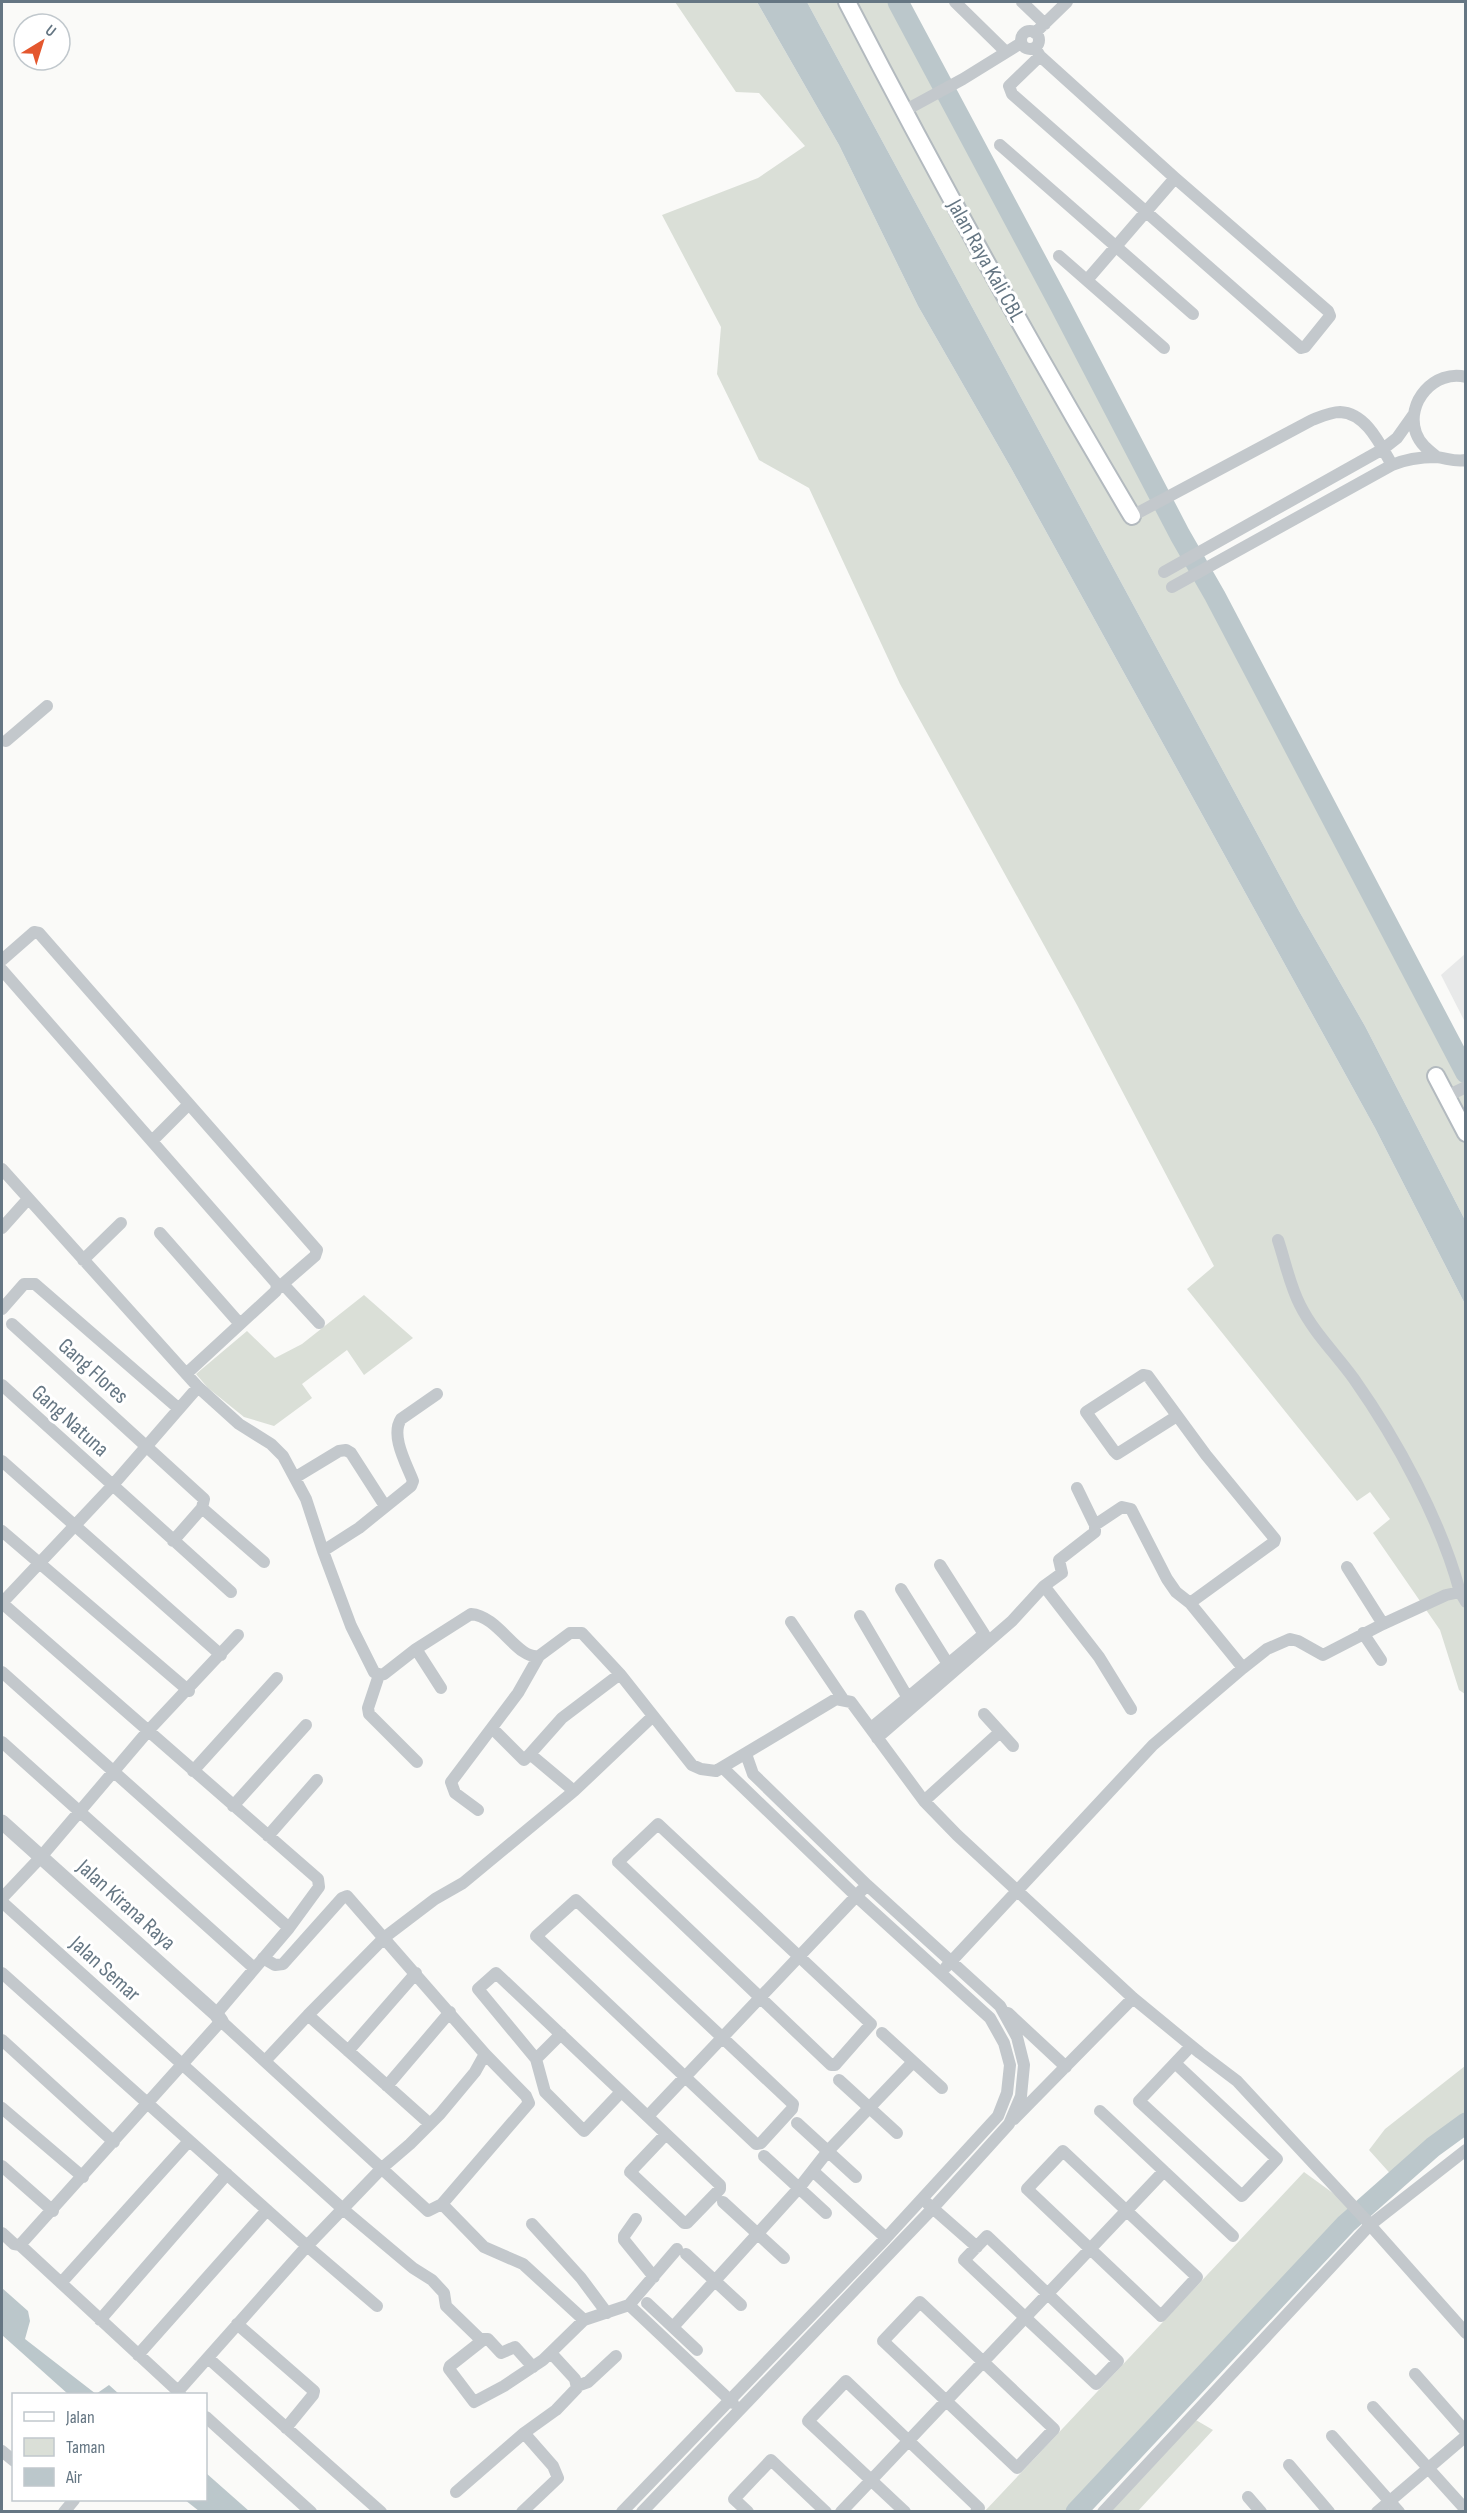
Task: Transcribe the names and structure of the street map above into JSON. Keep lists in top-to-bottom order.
{
  "streets": {
    "main road": ["Jalan Raya Kali CBL"],
    "street": [
      "Gang Flores",
      "Gang Natuna",
      "Jalan Kirana Raya",
      "Jalan Semar"
    ]
  },
  "legend": ["Jalan", "Taman", "Air"],
  "north": "top right"
}
